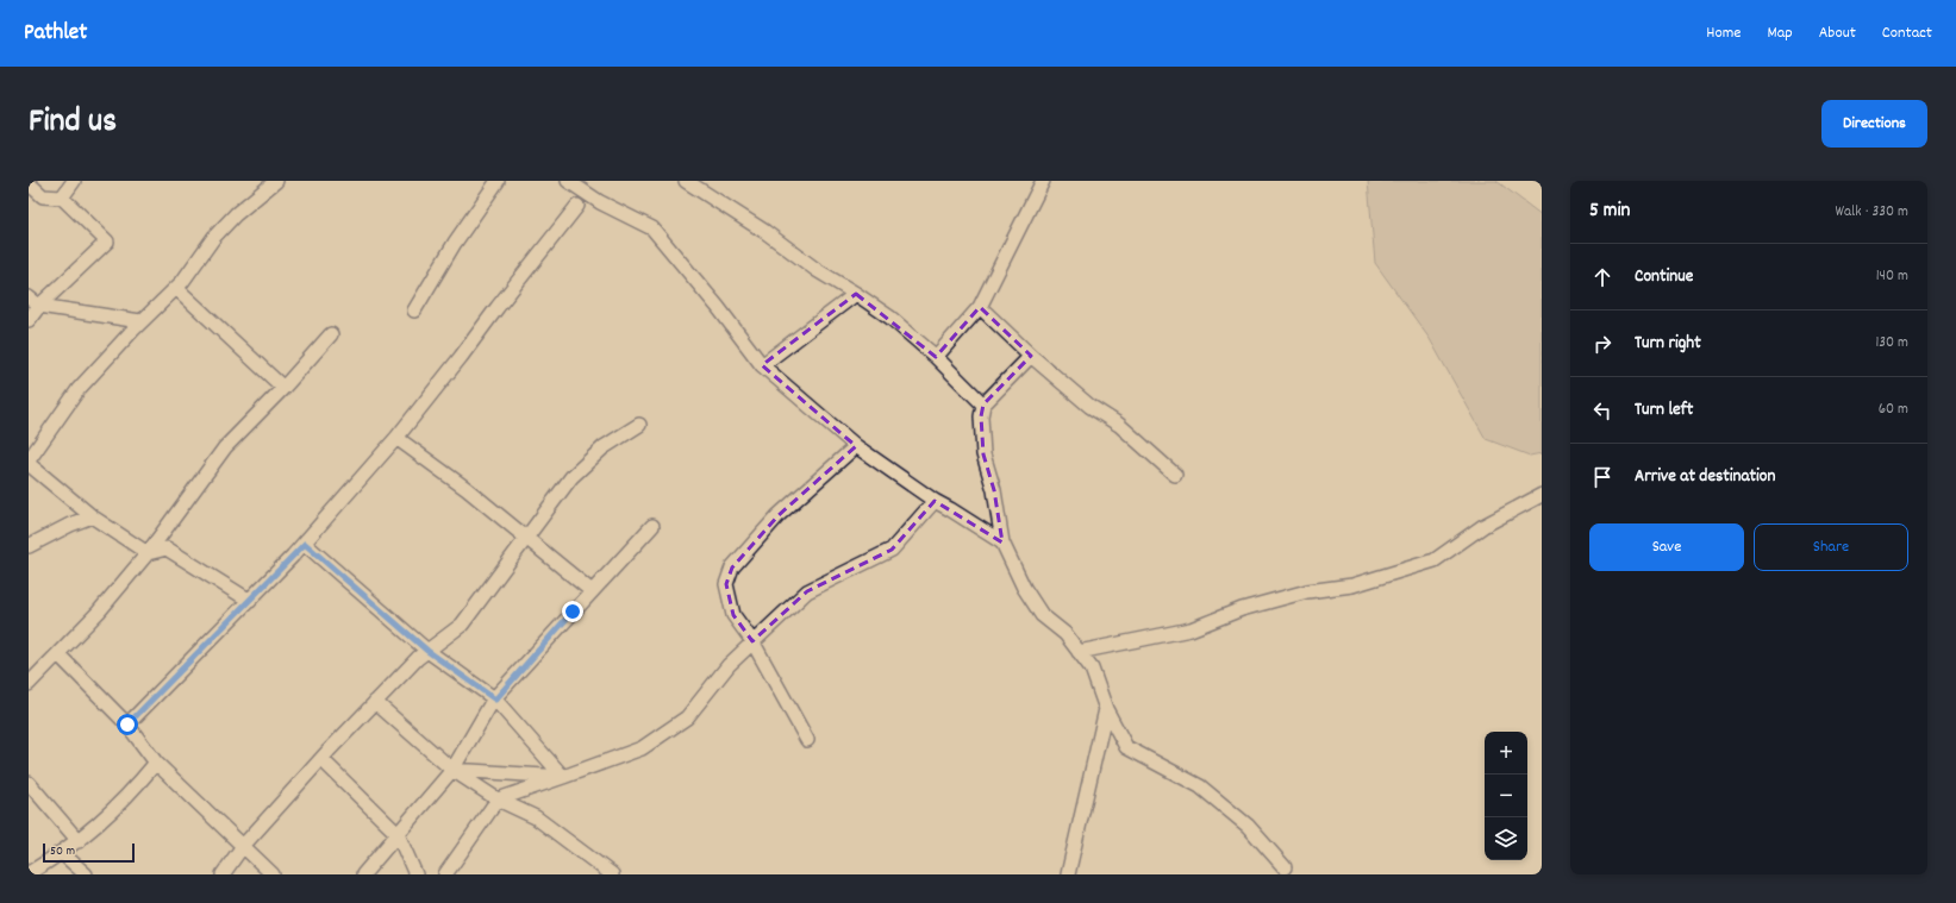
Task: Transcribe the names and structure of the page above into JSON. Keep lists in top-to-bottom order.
{
  "scale_bar": "50 m",
  "page": {
    "header": "Pathlet",
    "nav": [
      "Home",
      "Map",
      "About",
      "Contact"
    ],
    "title": "Find us",
    "buttons": [
      "Directions",
      ["Save", "Share"]
    ],
    "heading": ["5 min", "Walk · 330 m"],
    "list": [
      ["Continue", "140 m"],
      ["Turn right", "130 m"],
      ["Turn left", "60 m"],
      "Arrive at destination"
    ],
    "map_buttons": ["+", "−"],
    "scale": "50 m"
  }
}
